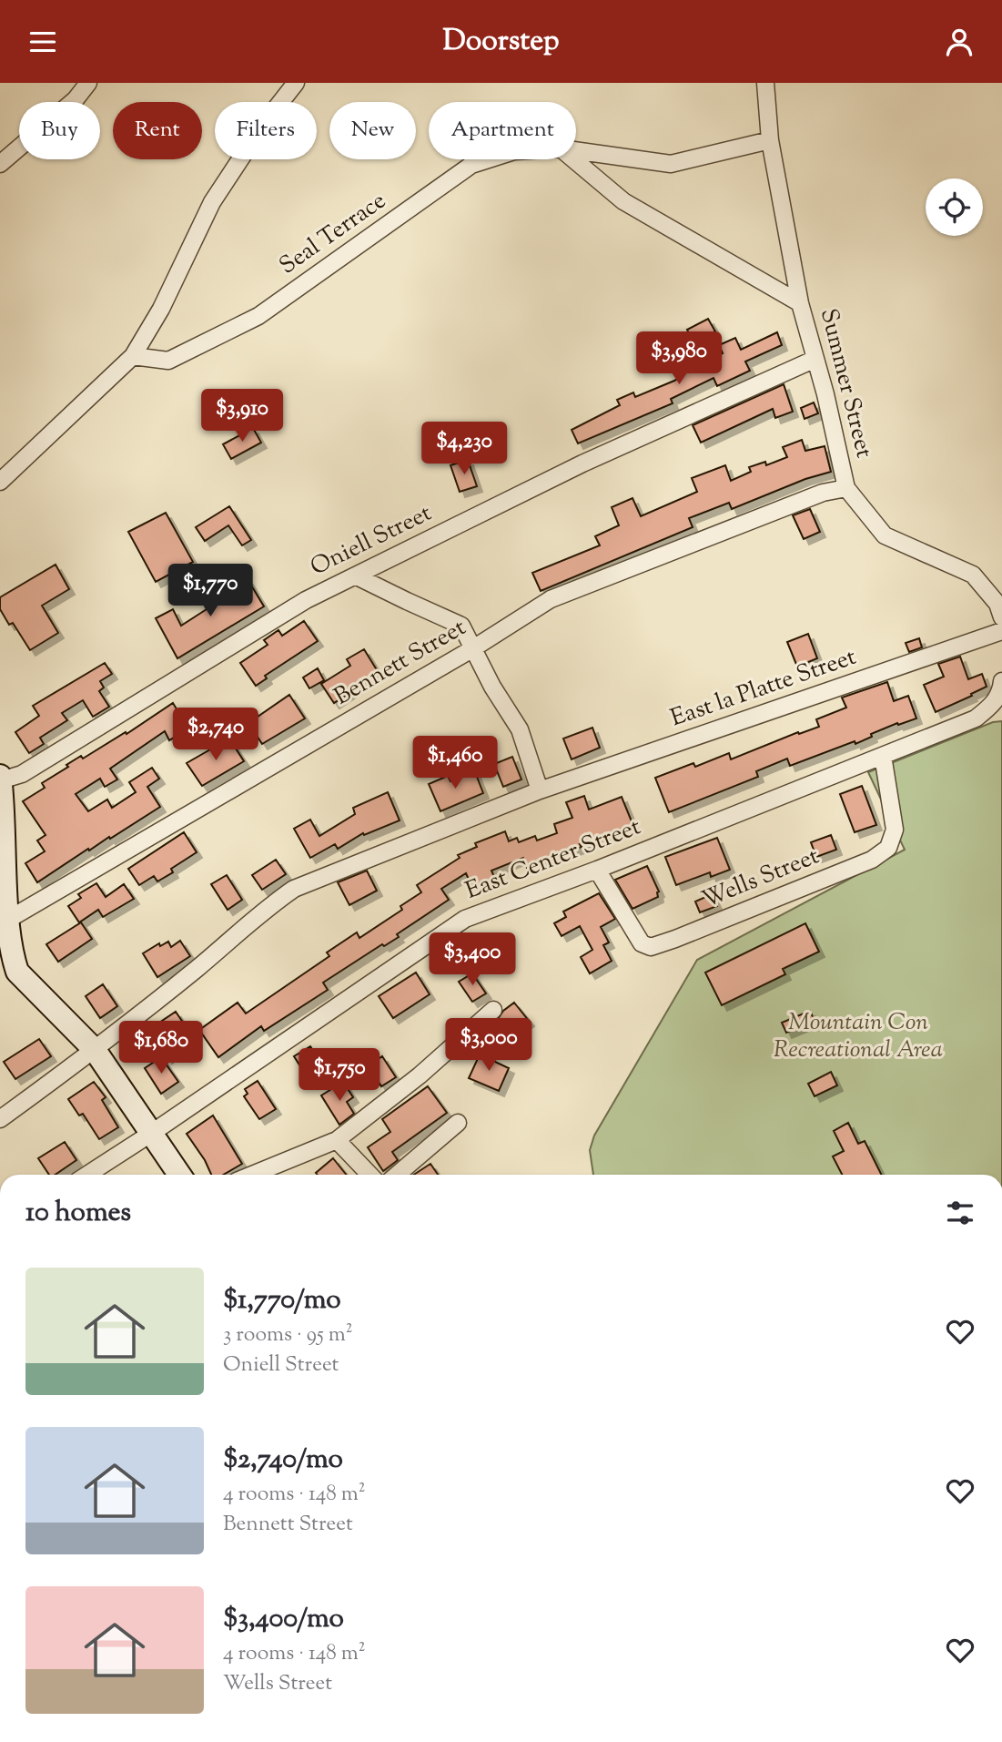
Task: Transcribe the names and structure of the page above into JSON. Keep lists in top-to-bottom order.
{
  "streets": {
    "street": [
      "Seal Terrace",
      "Summer Street",
      "Oniell Street",
      "Bennett Street",
      "East la Platte Street",
      "East Center Street",
      "Wells Street"
    ]
  },
  "crossings": [
    ["Seal Terrace", "Summer Street"],
    ["Summer Street", "Oniell Street"],
    ["Summer Street", "Bennett Street"],
    ["East Center Street", "Wells Street"]
  ],
  "parks": ["Mountain Con Recreational Area"],
  "page": {
    "header": "Doorstep",
    "chip": [
      "Buy",
      "Rent",
      "Filters",
      "New",
      "Apartment"
    ],
    "price": [
      "$3,980",
      "$3,910",
      "$4,230",
      "$1,770",
      "$2,740",
      "$1,460",
      "$3,400",
      "$3,000",
      "$1,680",
      "$1,750"
    ],
    "heading": "10 homes",
    "list": [
      {
        "name": "$1,770/mo",
        "note": "3 rooms · 95 m² · Oniell Street"
      },
      {
        "name": "$2,740/mo",
        "note": "4 rooms · 148 m² · Bennett Street"
      },
      {
        "name": "$3,400/mo",
        "note": "4 rooms · 148 m² · Wells Street"
      }
    ]
  }
}
